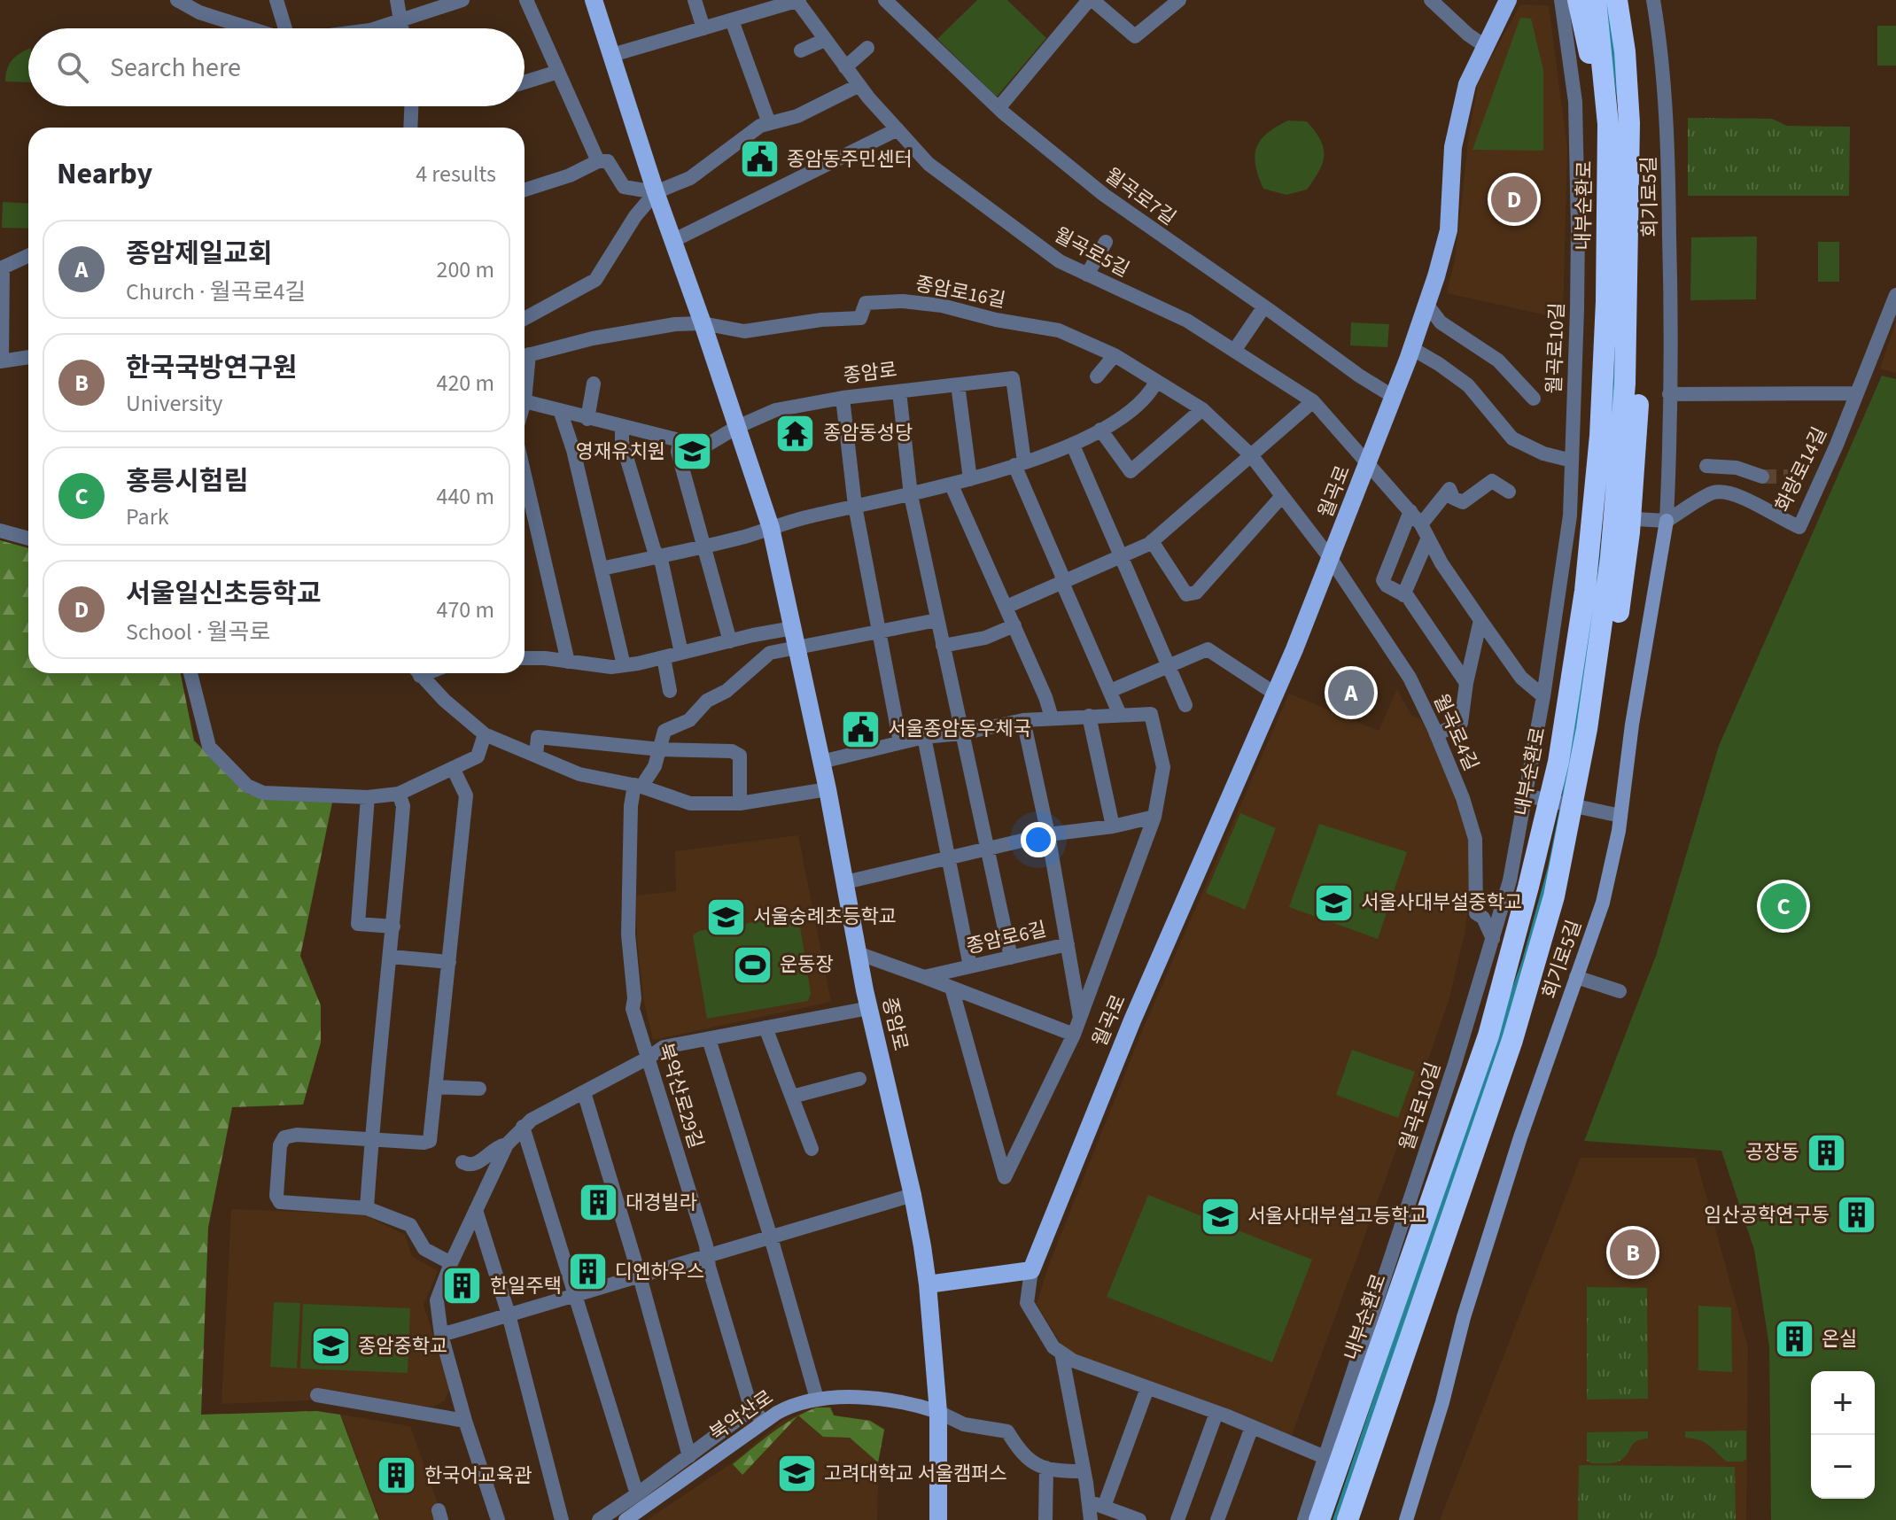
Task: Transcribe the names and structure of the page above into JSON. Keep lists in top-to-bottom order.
{
  "streets": {
    "highway": ["내부순환로"],
    "main road": ["종암로", "월곡로"],
    "street": [
      "월곡로7길",
      "회기로5길",
      "월곡로5길",
      "종암로16길",
      "월곡로10길",
      "화랑로14길",
      "월곡로4길",
      "종암로6길",
      "북악산로29길",
      "북악산로"
    ]
  },
  "crossings": [
    ["월곡로7길", "월곡로"],
    ["회기로5길", "화랑로14길"],
    ["월곡로5길", "월곡로"],
    ["종암로16길", "종암로"],
    ["종암로16길", "월곡로"],
    ["종암로16길", "월곡로4길"],
    ["월곡로10길", "월곡로4길"],
    ["종암로", "북악산로"],
    ["월곡로", "월곡로4길"]
  ],
  "places": {
    "public building": ["종암동주민센터", "서울종암동우체국"],
    "temple": ["종암동성당"],
    "school or university": [
      "영재유치원",
      "서울사대부설중학교",
      "서울숭례초등학교",
      "서울사대부설고등학교",
      "종암중학교",
      "고려대학교 서울캠퍼스"
    ],
    "sports": ["운동장"],
    "building": [
      "공장동",
      "대경빌라",
      "임산공학연구동",
      "디엔하우스",
      "한일주택",
      "온실",
      "한국어교육관"
    ]
  },
  "page": {
    "search": "Search here",
    "heading": ["Nearby", "4 results"],
    "pins": [
      "D",
      "A",
      "C",
      "B"
    ],
    "list": [
      {
        "mark": "A",
        "name": "종암제일교회",
        "note": "Church · 월곡로4길",
        "value": "200 m"
      },
      {
        "mark": "B",
        "name": "한국국방연구원",
        "note": "University",
        "value": "420 m"
      },
      {
        "mark": "C",
        "name": "홍릉시험림",
        "note": "Park",
        "value": "440 m"
      },
      {
        "mark": "D",
        "name": "서울일신초등학교",
        "note": "School · 월곡로",
        "value": "470 m"
      }
    ],
    "map_buttons": ["+", "−"]
  }
}
